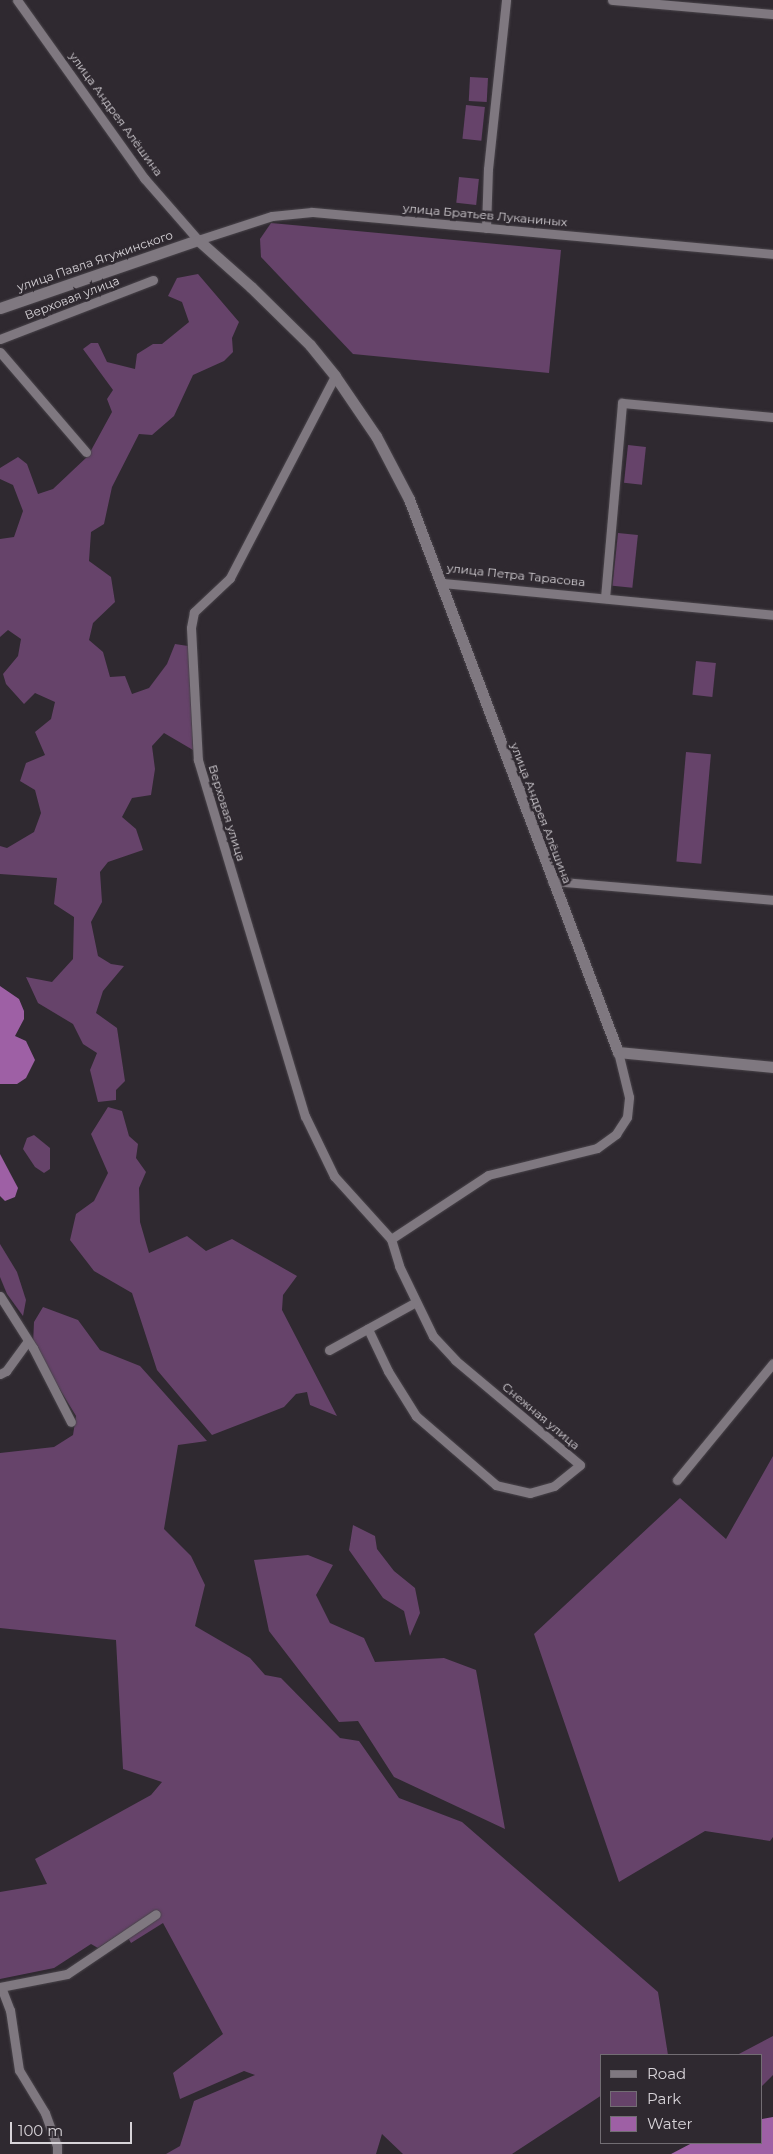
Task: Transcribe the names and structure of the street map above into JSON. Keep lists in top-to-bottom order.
{
  "streets": {
    "street": [
      "улица Андрея Алёшина",
      "улица Братьев Луканиных",
      "улица Павла Ягужинского",
      "Верховая улица",
      "улица Петра Тарасова",
      "Снежная улица"
    ]
  },
  "crossings": [
    ["улица Андрея Алёшина", "улица Братьев Луканиных"],
    ["улица Андрея Алёшина", "улица Павла Ягужинского"],
    ["улица Андрея Алёшина", "улица Петра Тарасова"],
    ["улица Братьев Луканиных", "улица Павла Ягужинского"],
    ["улица Братьев Луканиных", "улица Петра Тарасова"],
    ["улица Павла Ягужинского", "улица Петра Тарасова"],
    ["Верховая улица", "улица Петра Тарасова"],
    ["Верховая улица", "Снежная улица"]
  ],
  "legend": ["Road", "Park", "Water"],
  "scale_bar": "100 m"
}
